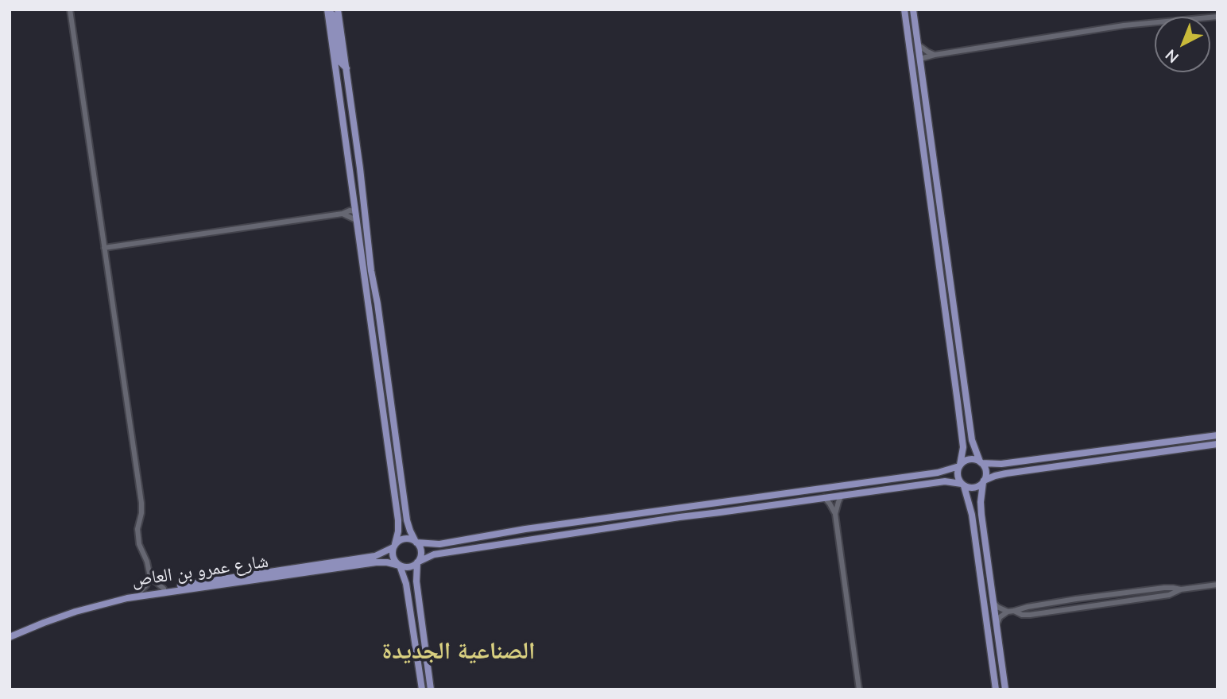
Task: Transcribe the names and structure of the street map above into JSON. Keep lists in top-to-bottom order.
{
  "streets": {
    "main road": ["شارع عمرو بن العاص"]
  },
  "districts": ["الصناعية الجديدة"],
  "north": "bottom left"
}
